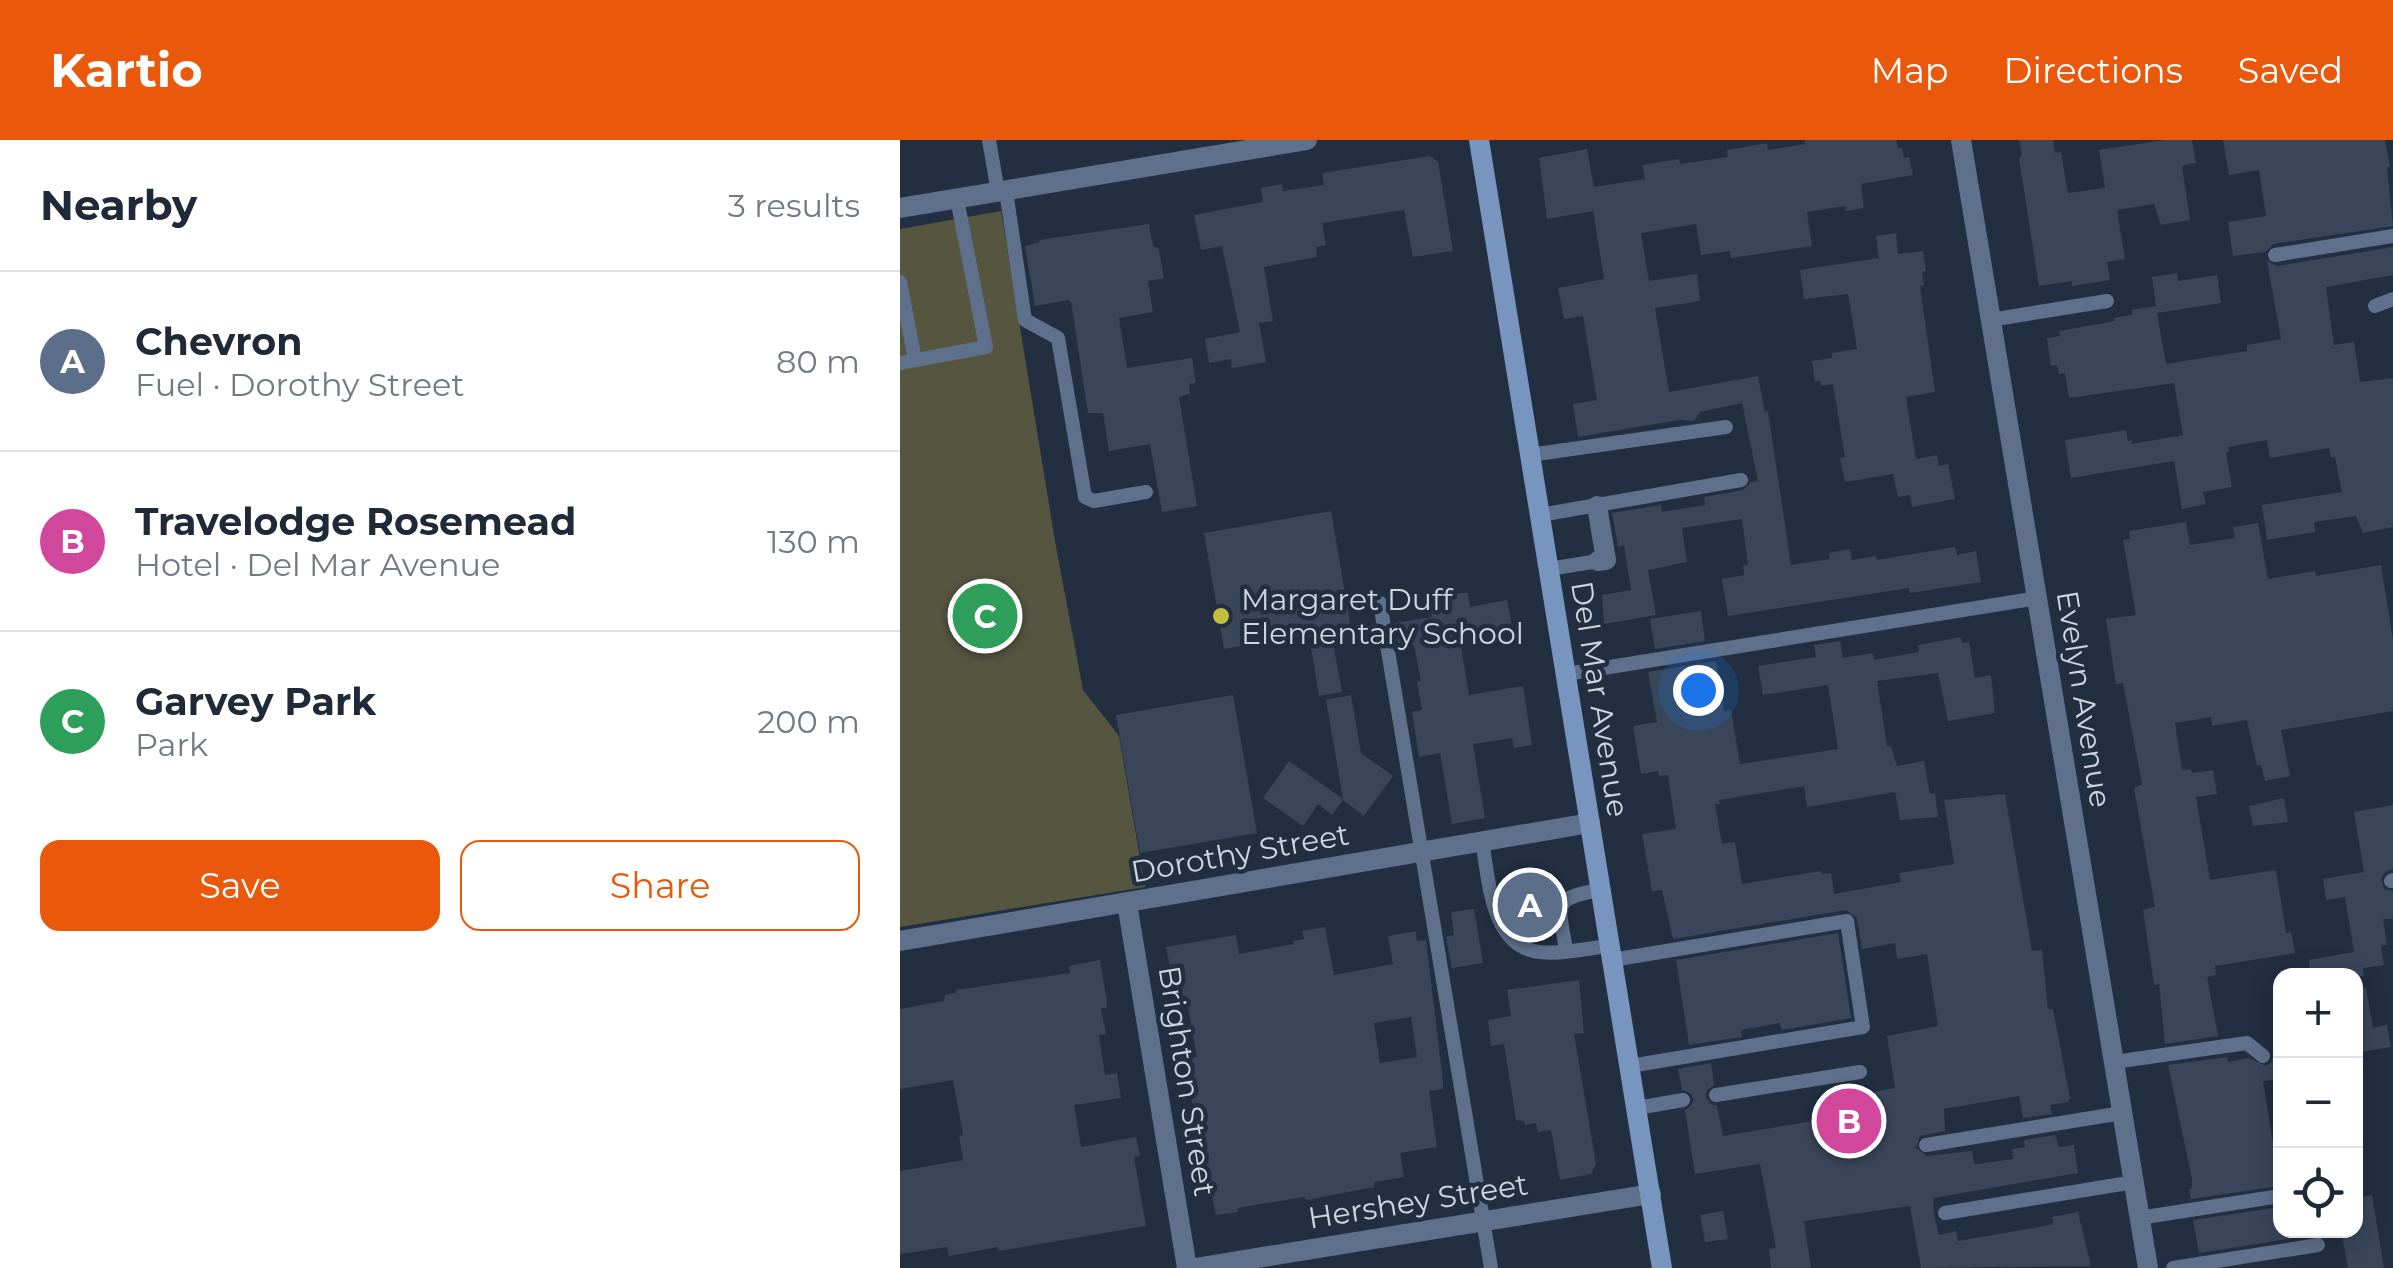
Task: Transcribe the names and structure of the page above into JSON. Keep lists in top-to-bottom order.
{
  "streets": {
    "main road": ["Del Mar Avenue"],
    "street": [
      "Evelyn Avenue",
      "Dorothy Street",
      "Brighton Street",
      "Hershey Street"
    ]
  },
  "crossings": [
    ["Del Mar Avenue", "Dorothy Street"],
    ["Del Mar Avenue", "Hershey Street"],
    ["Dorothy Street", "Brighton Street"],
    ["Brighton Street", "Hershey Street"]
  ],
  "places": ["Margaret Duff Elementary School"],
  "page": {
    "header": "Kartio",
    "nav": ["Map", "Directions", "Saved"],
    "heading": ["Nearby", "3 results"],
    "list": [
      {
        "mark": "A",
        "name": "Chevron",
        "note": "Fuel · Dorothy Street",
        "value": "80 m"
      },
      {
        "mark": "B",
        "name": "Travelodge Rosemead",
        "note": "Hotel · Del Mar Avenue",
        "value": "130 m"
      },
      {
        "mark": "C",
        "name": "Garvey Park",
        "note": "Park",
        "value": "200 m"
      }
    ],
    "pins": ["C", "A", "B"],
    "buttons": ["Save", "Share"],
    "map_buttons": ["+", "−"]
  }
}
